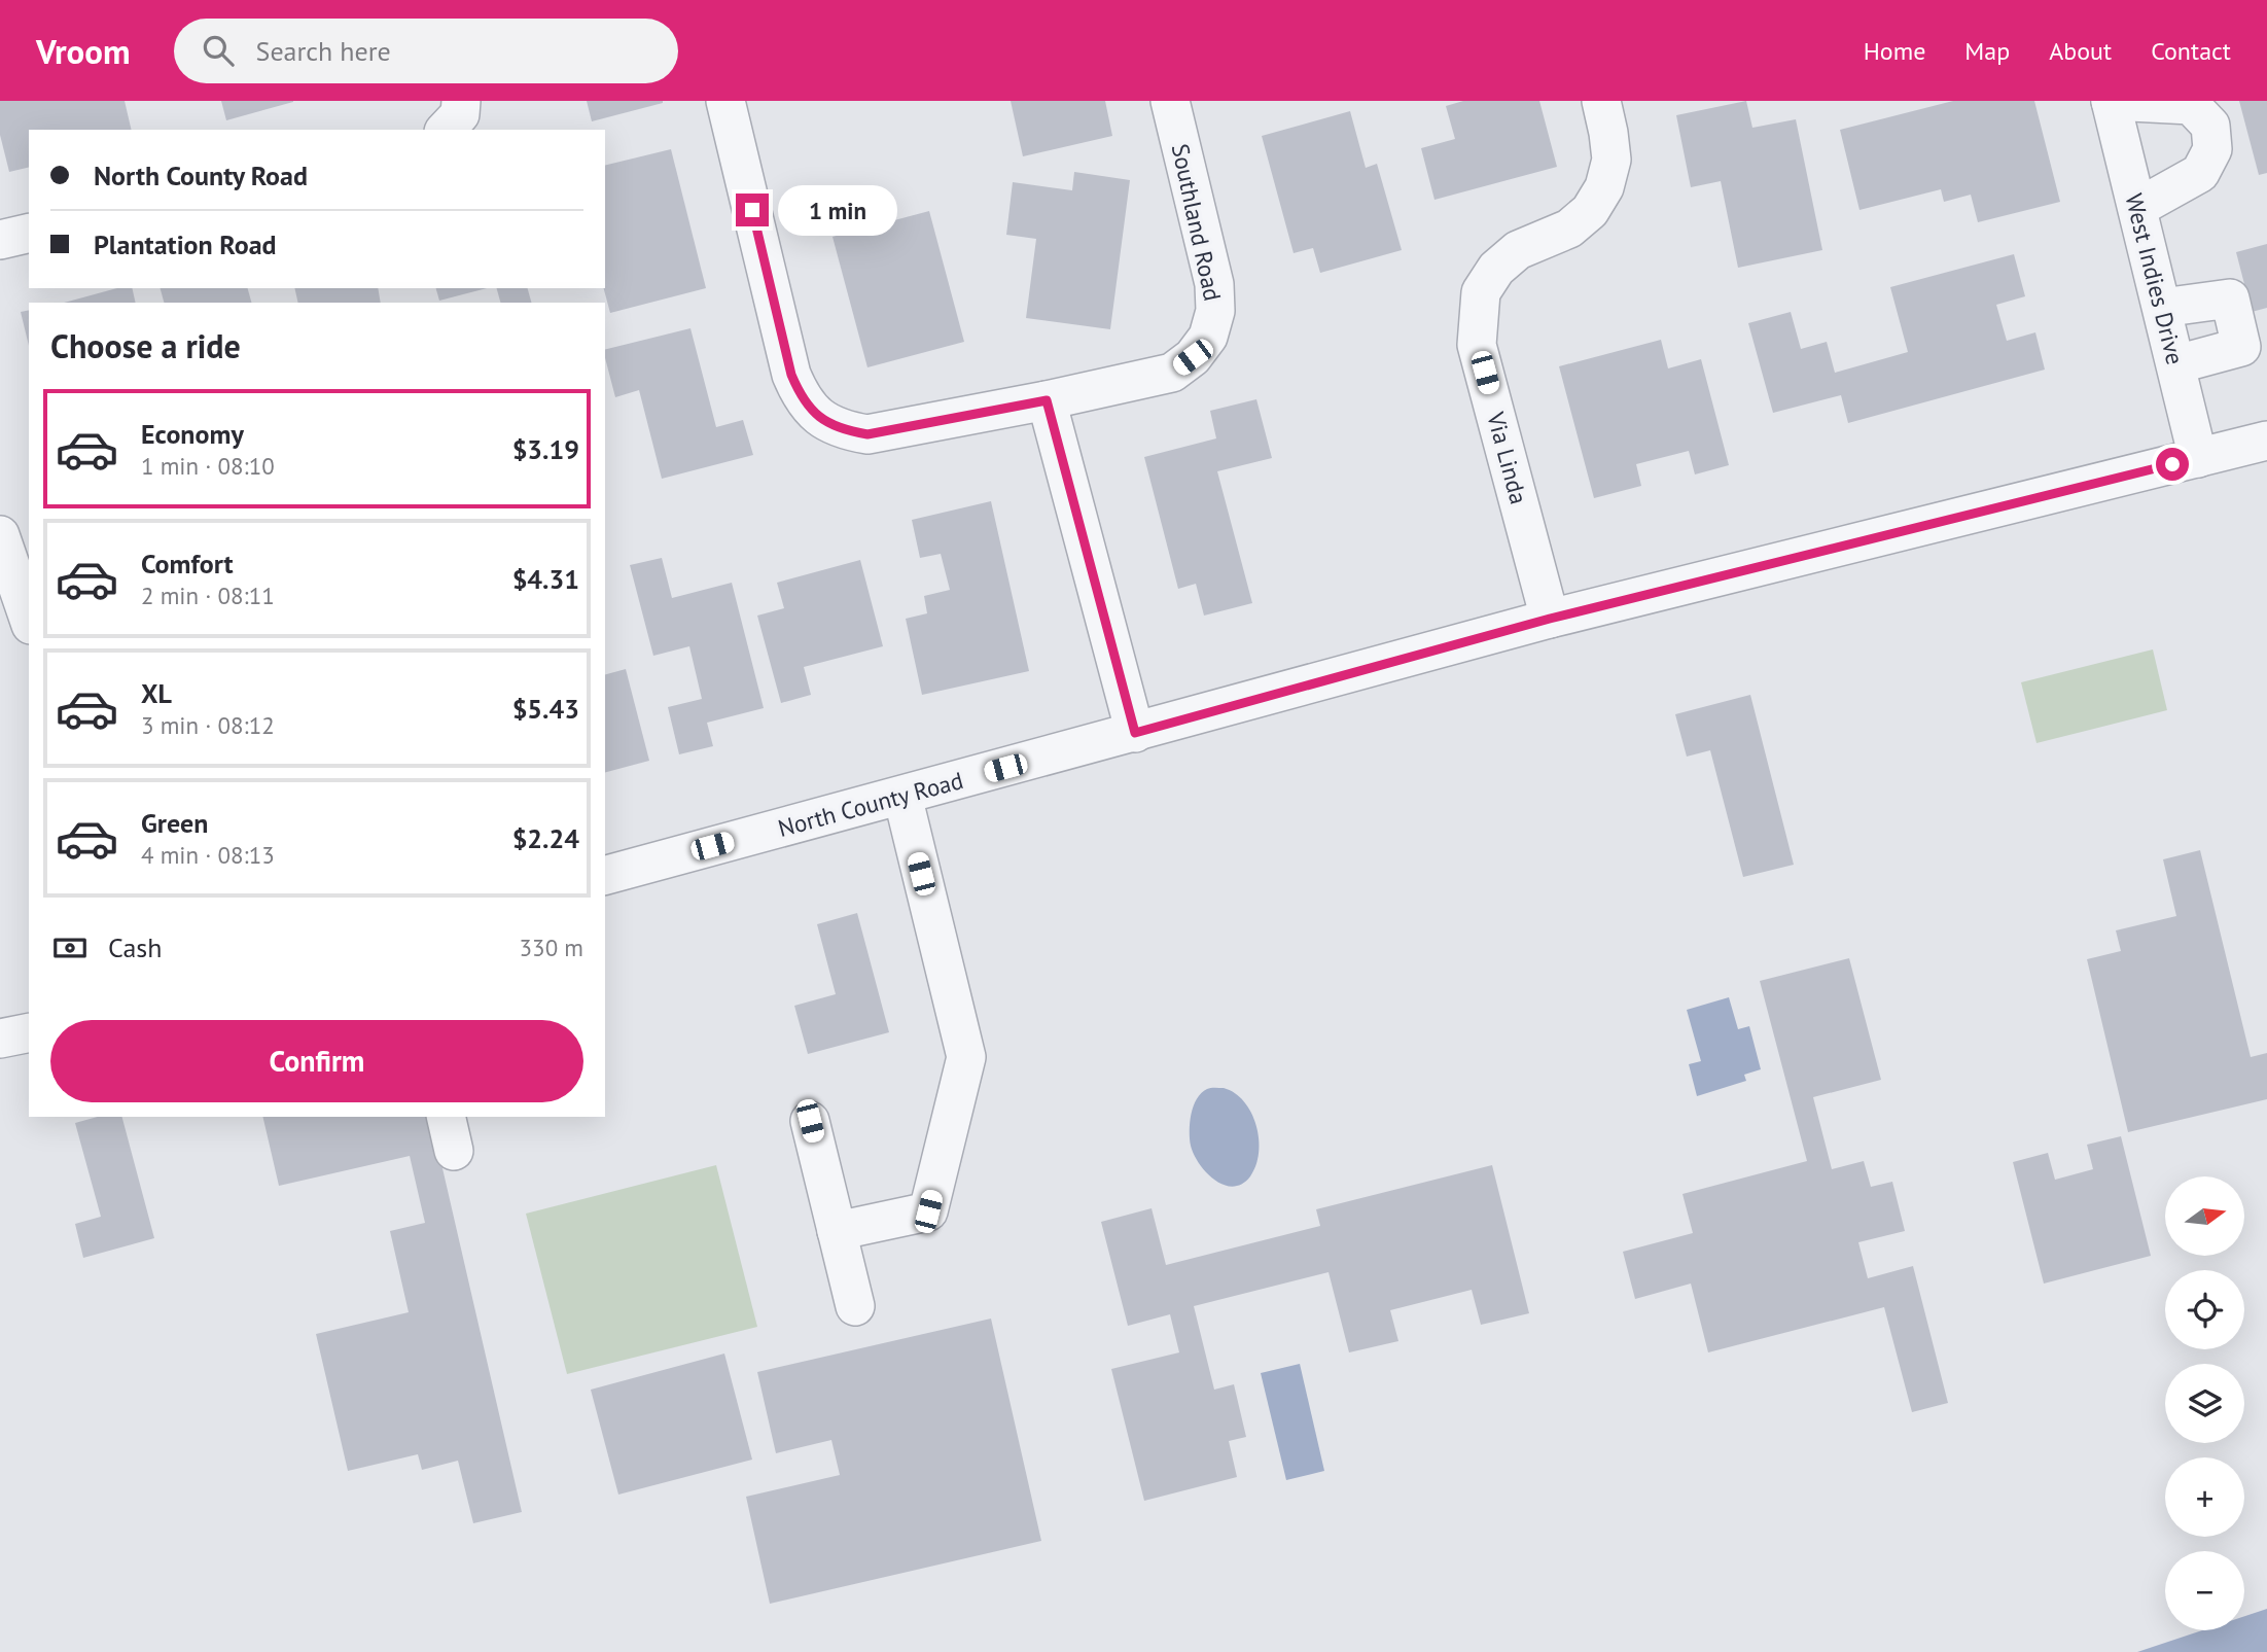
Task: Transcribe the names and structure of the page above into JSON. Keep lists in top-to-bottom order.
{
  "streets": {
    "street": [
      "Southland Road",
      "West Indies Drive",
      "Via Linda",
      "North County Road"
    ]
  },
  "crossings": [
    ["West Indies Drive", "North County Road"],
    ["Via Linda", "North County Road"]
  ],
  "north": "right",
  "page": {
    "header": "Vroom",
    "search": "Search here",
    "nav": [
      "Home",
      "Map",
      "About",
      "Contact"
    ],
    "banner": ["North County Road", "Plantation Road"],
    "bubble": "1 min",
    "heading": "Choose a ride",
    "list": [
      {
        "name": "Economy",
        "note": "1 min · 08:10",
        "value": "$3.19"
      },
      {
        "name": "Comfort",
        "note": "2 min · 08:11",
        "value": "$4.31"
      },
      {
        "name": "XL",
        "note": "3 min · 08:12",
        "value": "$5.43"
      },
      {
        "name": "Green",
        "note": "4 min · 08:13",
        "value": "$2.24"
      }
    ],
    "pay": ["Cash", "330 m"],
    "buttons": "Confirm",
    "map_buttons": ["+", "−"]
  }
}
